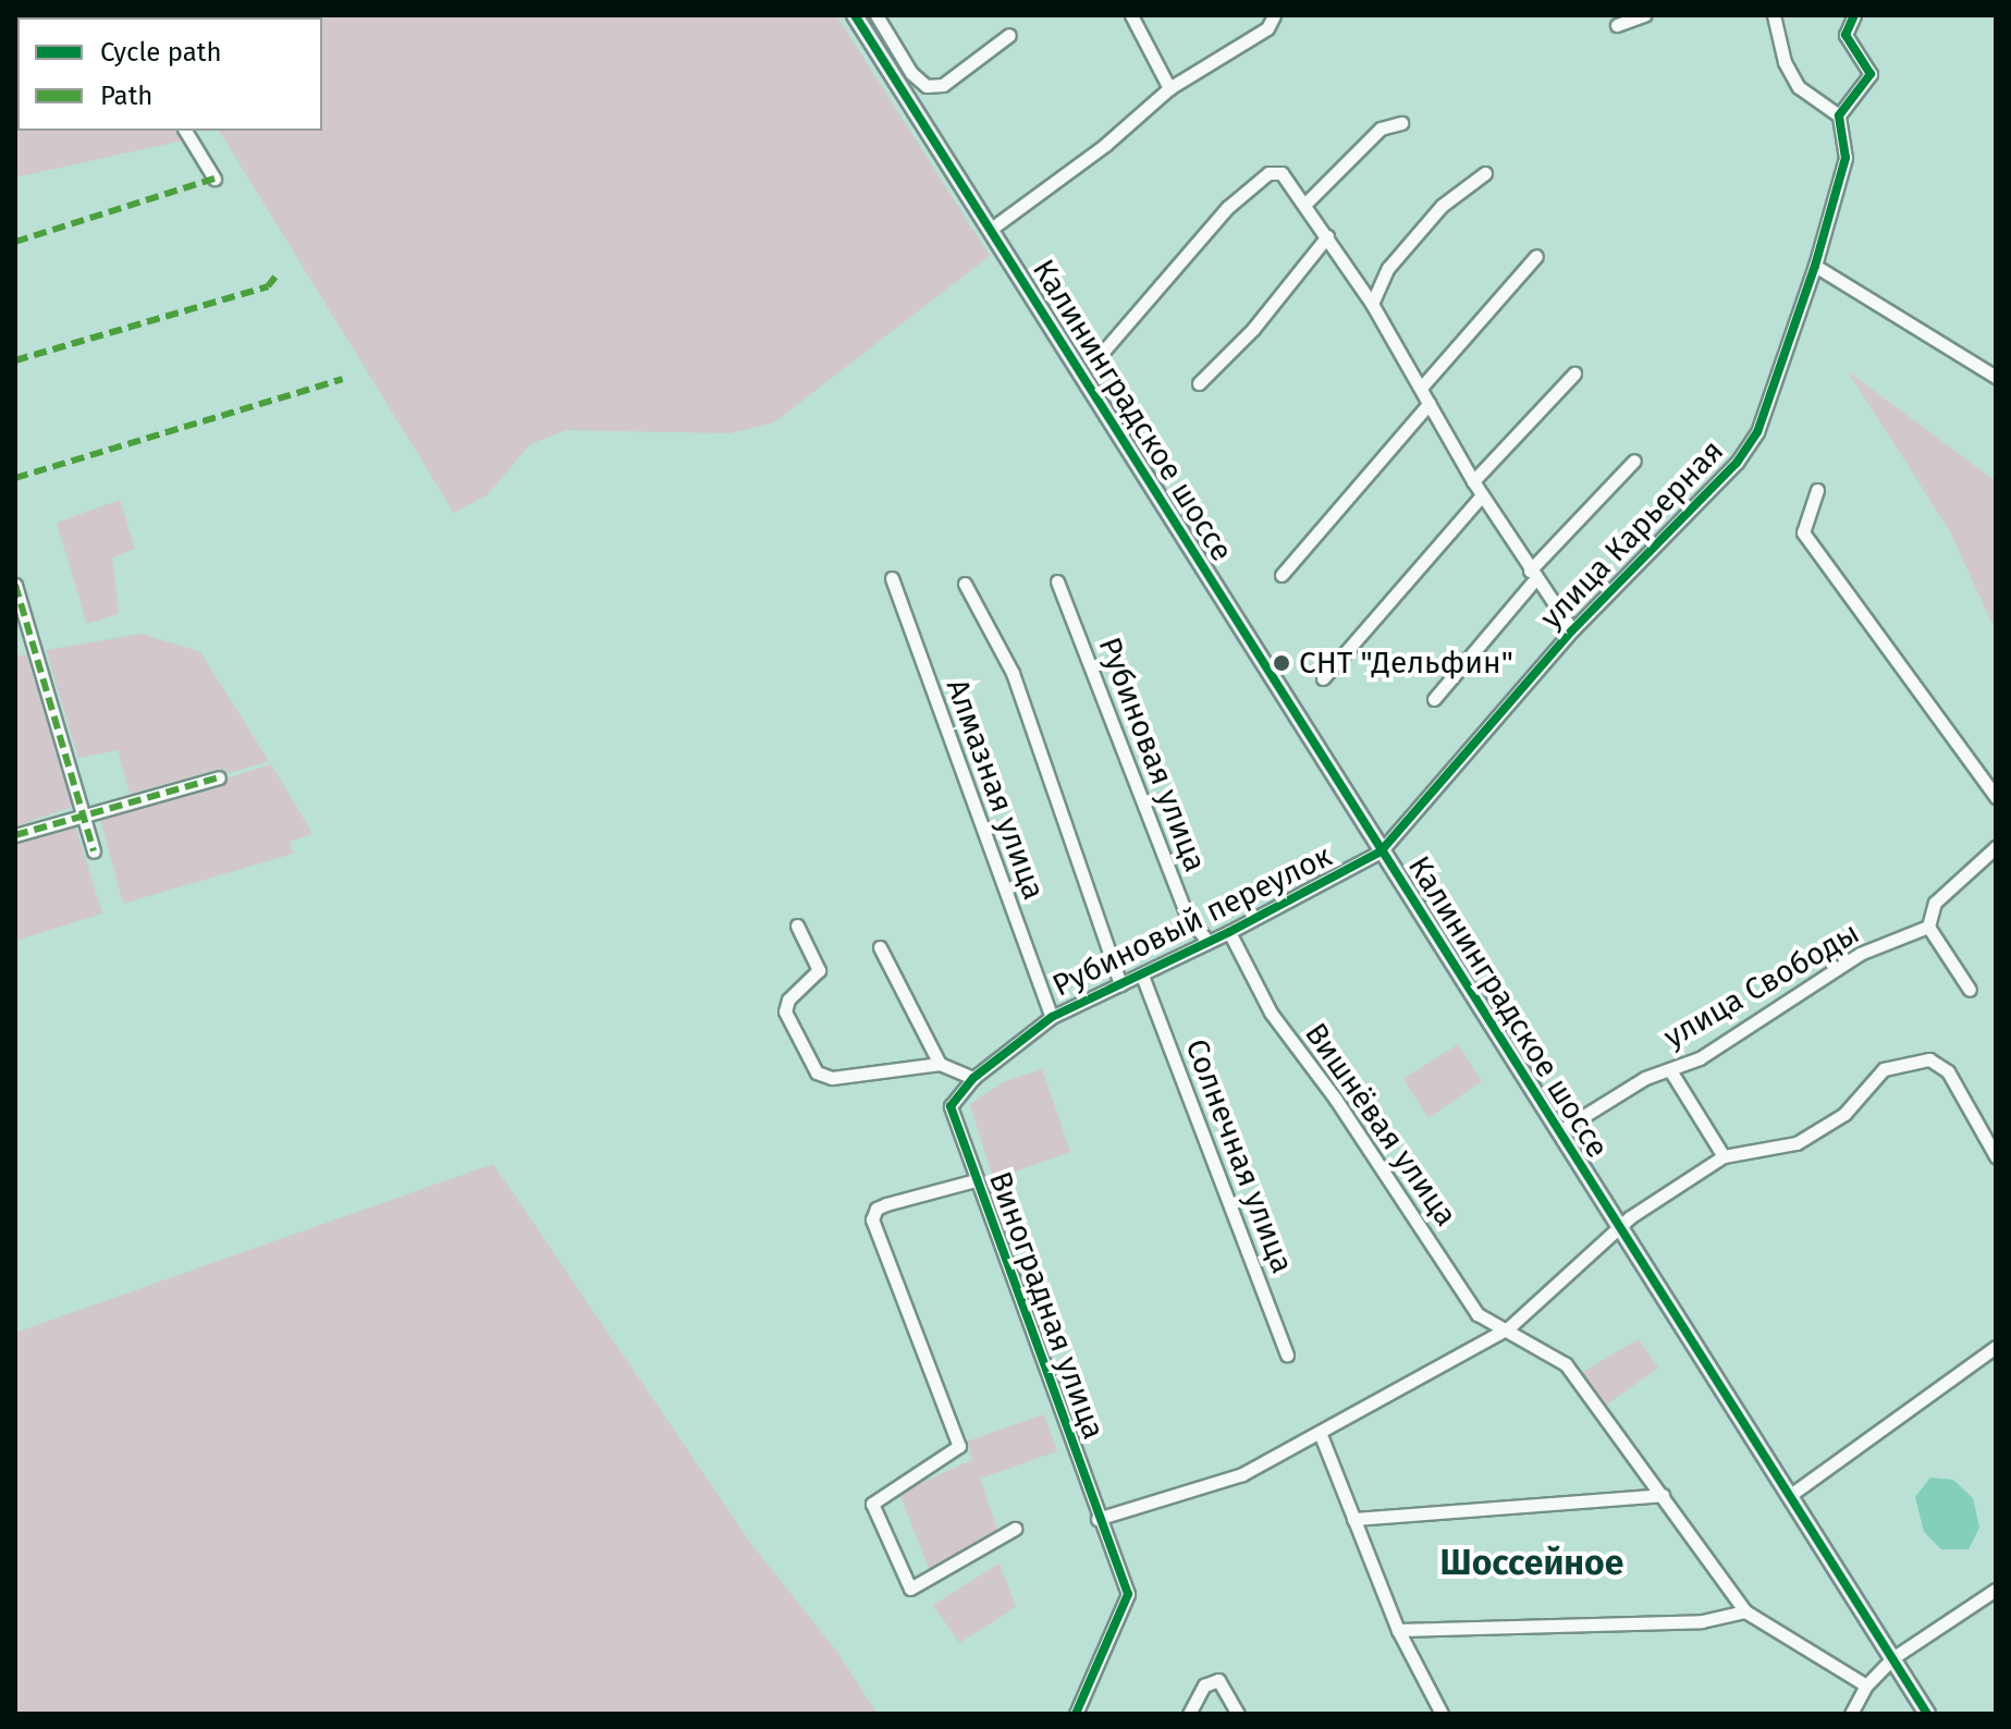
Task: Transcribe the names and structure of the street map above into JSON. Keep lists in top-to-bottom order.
{
  "streets": {
    "main road": ["Калининградское шоссе"],
    "street": [
      "улица Карьерная",
      "Рубиновая улица",
      "Алмазная улица",
      "Рубиновый переулок",
      "улица Свободы",
      "Вишнёвая улица",
      "Солнечная улица",
      "Виноградная улица"
    ]
  },
  "crossings": [
    ["Калининградское шоссе", "улица Карьерная"],
    ["Калининградское шоссе", "Рубиновый переулок"],
    ["Калининградское шоссе", "улица Свободы"],
    ["улица Карьерная", "Рубиновый переулок"],
    ["Рубиновая улица", "Рубиновый переулок"],
    ["Алмазная улица", "Рубиновый переулок"],
    ["Рубиновый переулок", "Вишнёвая улица"],
    ["Рубиновый переулок", "Солнечная улица"],
    ["Рубиновый переулок", "Виноградная улица"]
  ],
  "districts": ["Шоссейное"],
  "places": ["СНТ \"Дельфин\""],
  "legend": ["Cycle path", "Path"]
}
